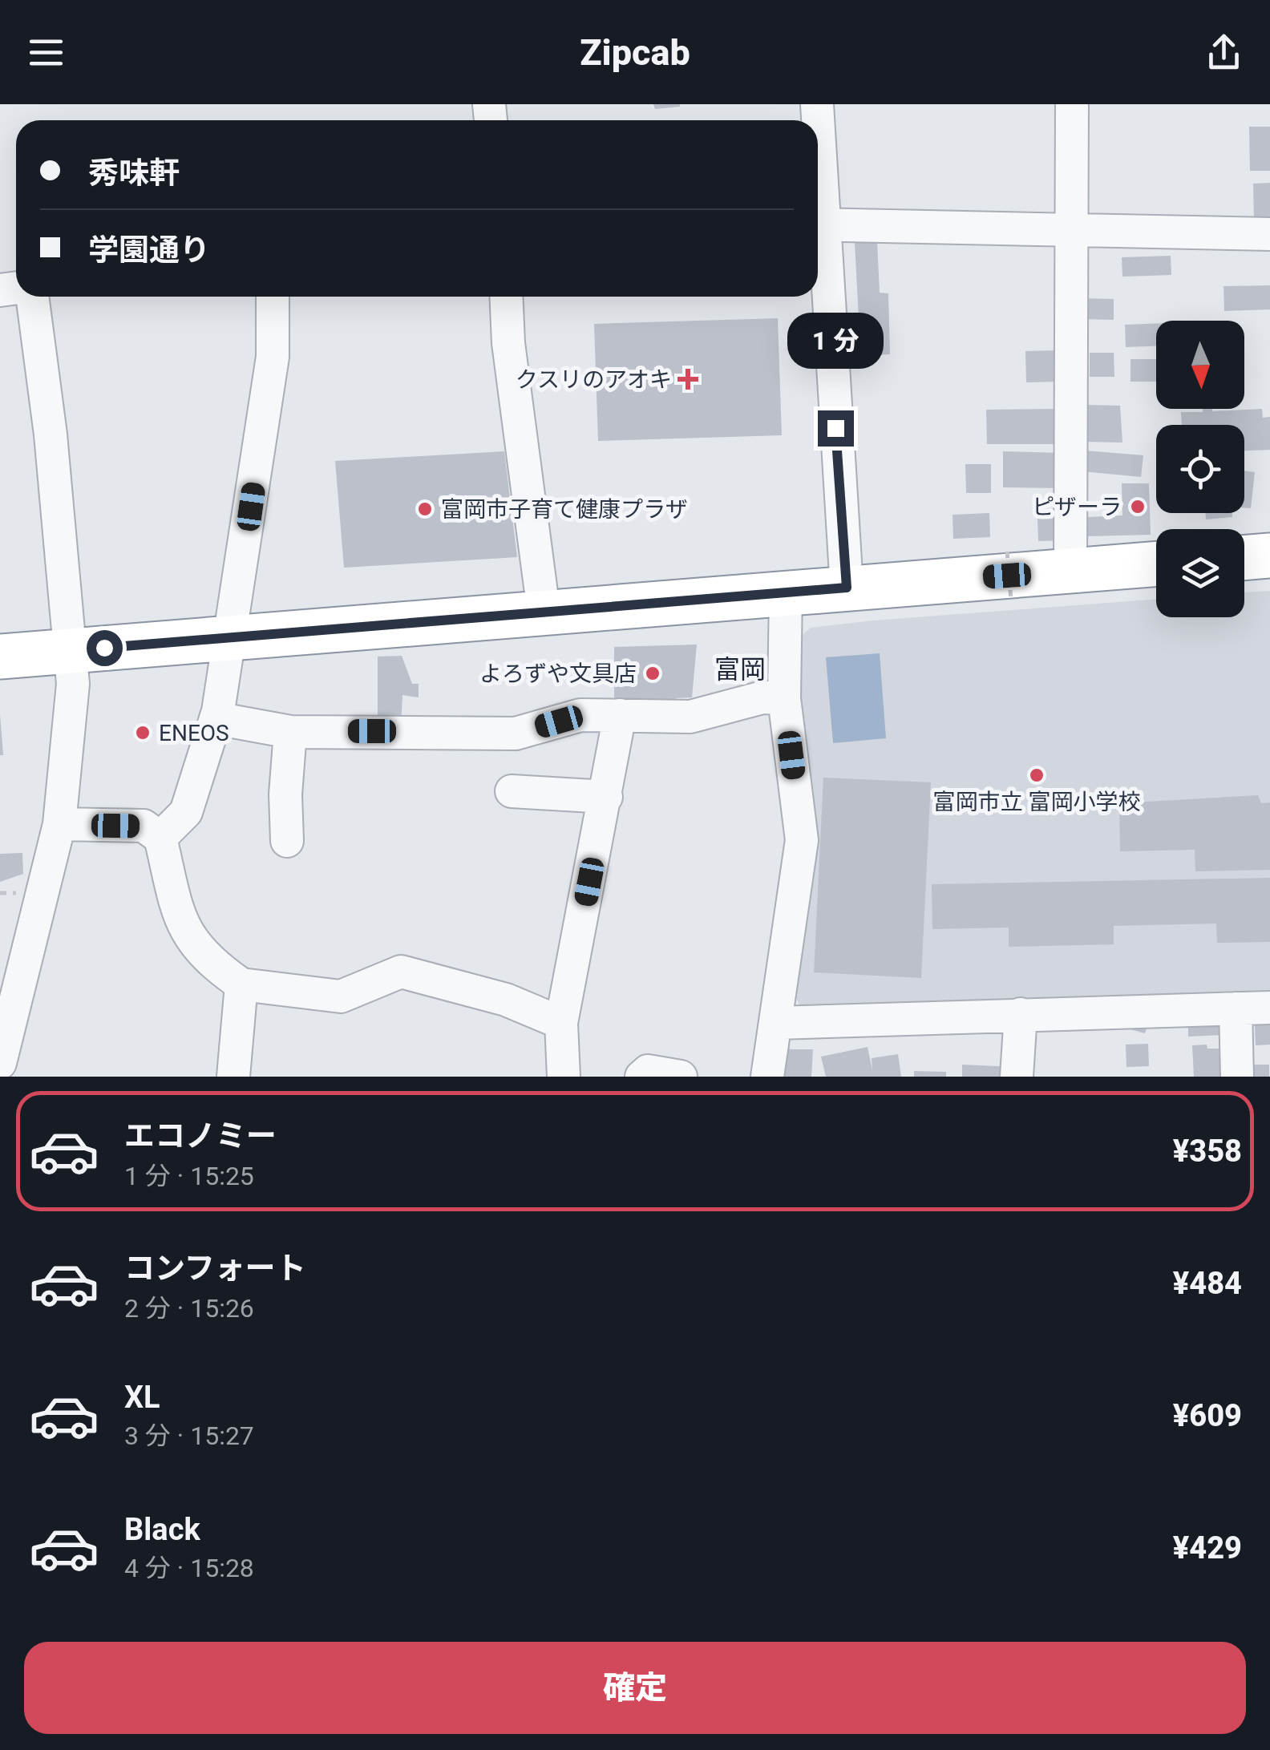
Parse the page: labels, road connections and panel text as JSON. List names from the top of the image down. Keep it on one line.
{"districts":["富岡"],"places":{"health":["クスリのアオキ"],"other":["ピザーラ","富岡市子育て健康プラザ","よろずや文具店","ENEOS","富岡市立 富岡小学校"]},"north":"bottom","page":{"header":"Zipcab","banner":["秀味軒","学園通り"],"bubble":"1 分","list":[{"name":"エコノミー","note":"1 分 · 15:25","value":"¥358"},{"name":"コンフォート","note":"2 分 · 15:26","value":"¥484"},{"name":"XL","note":"3 分 · 15:27","value":"¥609"},{"name":"Black","note":"4 分 · 15:28","value":"¥429"}],"buttons":"確定"}}
